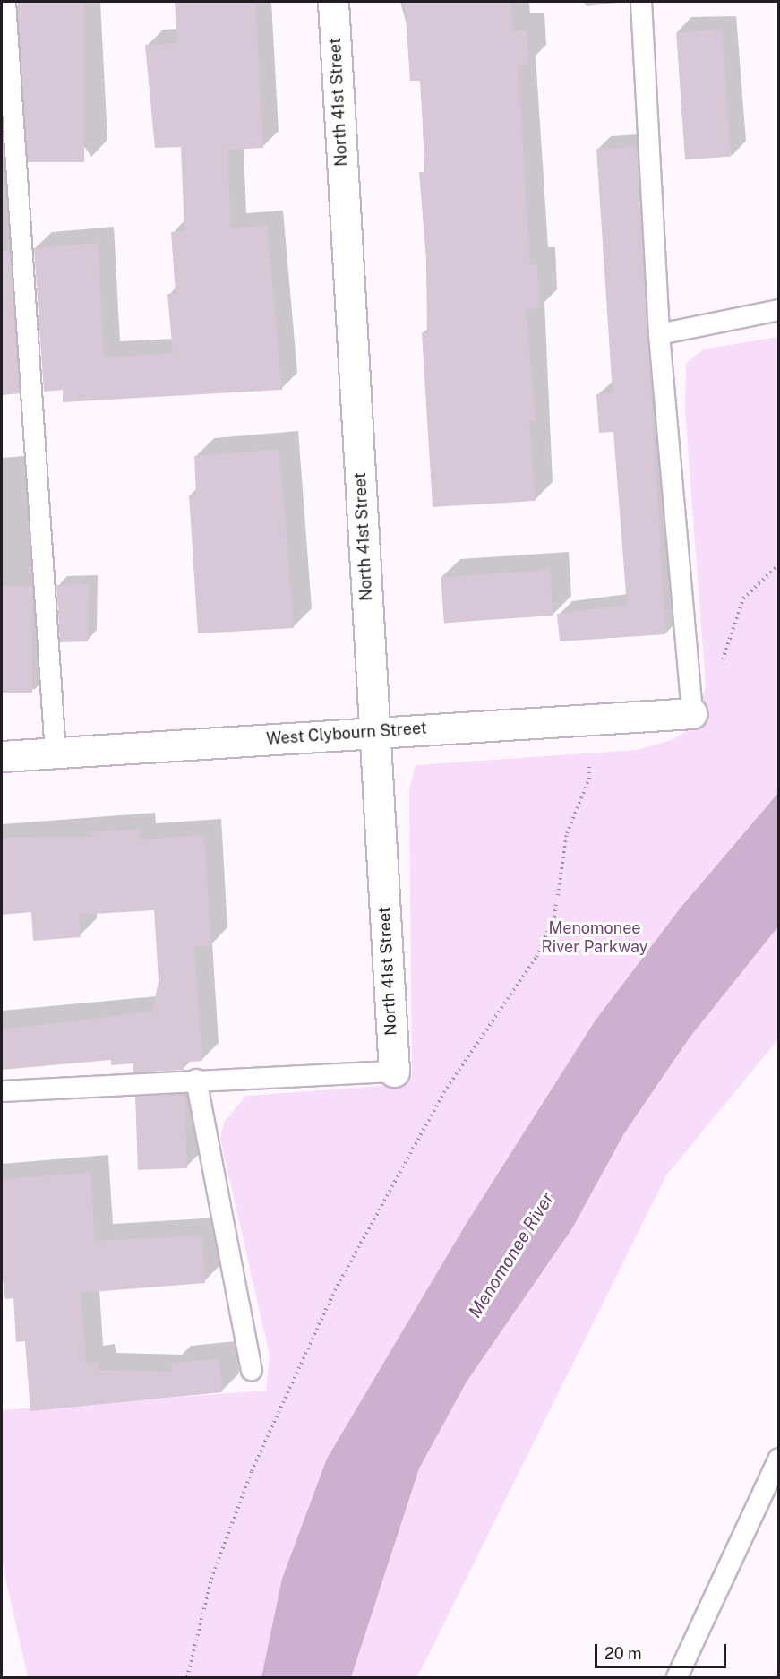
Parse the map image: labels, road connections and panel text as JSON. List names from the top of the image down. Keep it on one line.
{"streets":{"street":["North 41st Street","West Clybourn Street"]},"crossings":[["North 41st Street","West Clybourn Street"]],"water":["Menomonee River"],"parks":["Menomonee River Parkway"],"scale_bar":"20 m"}
